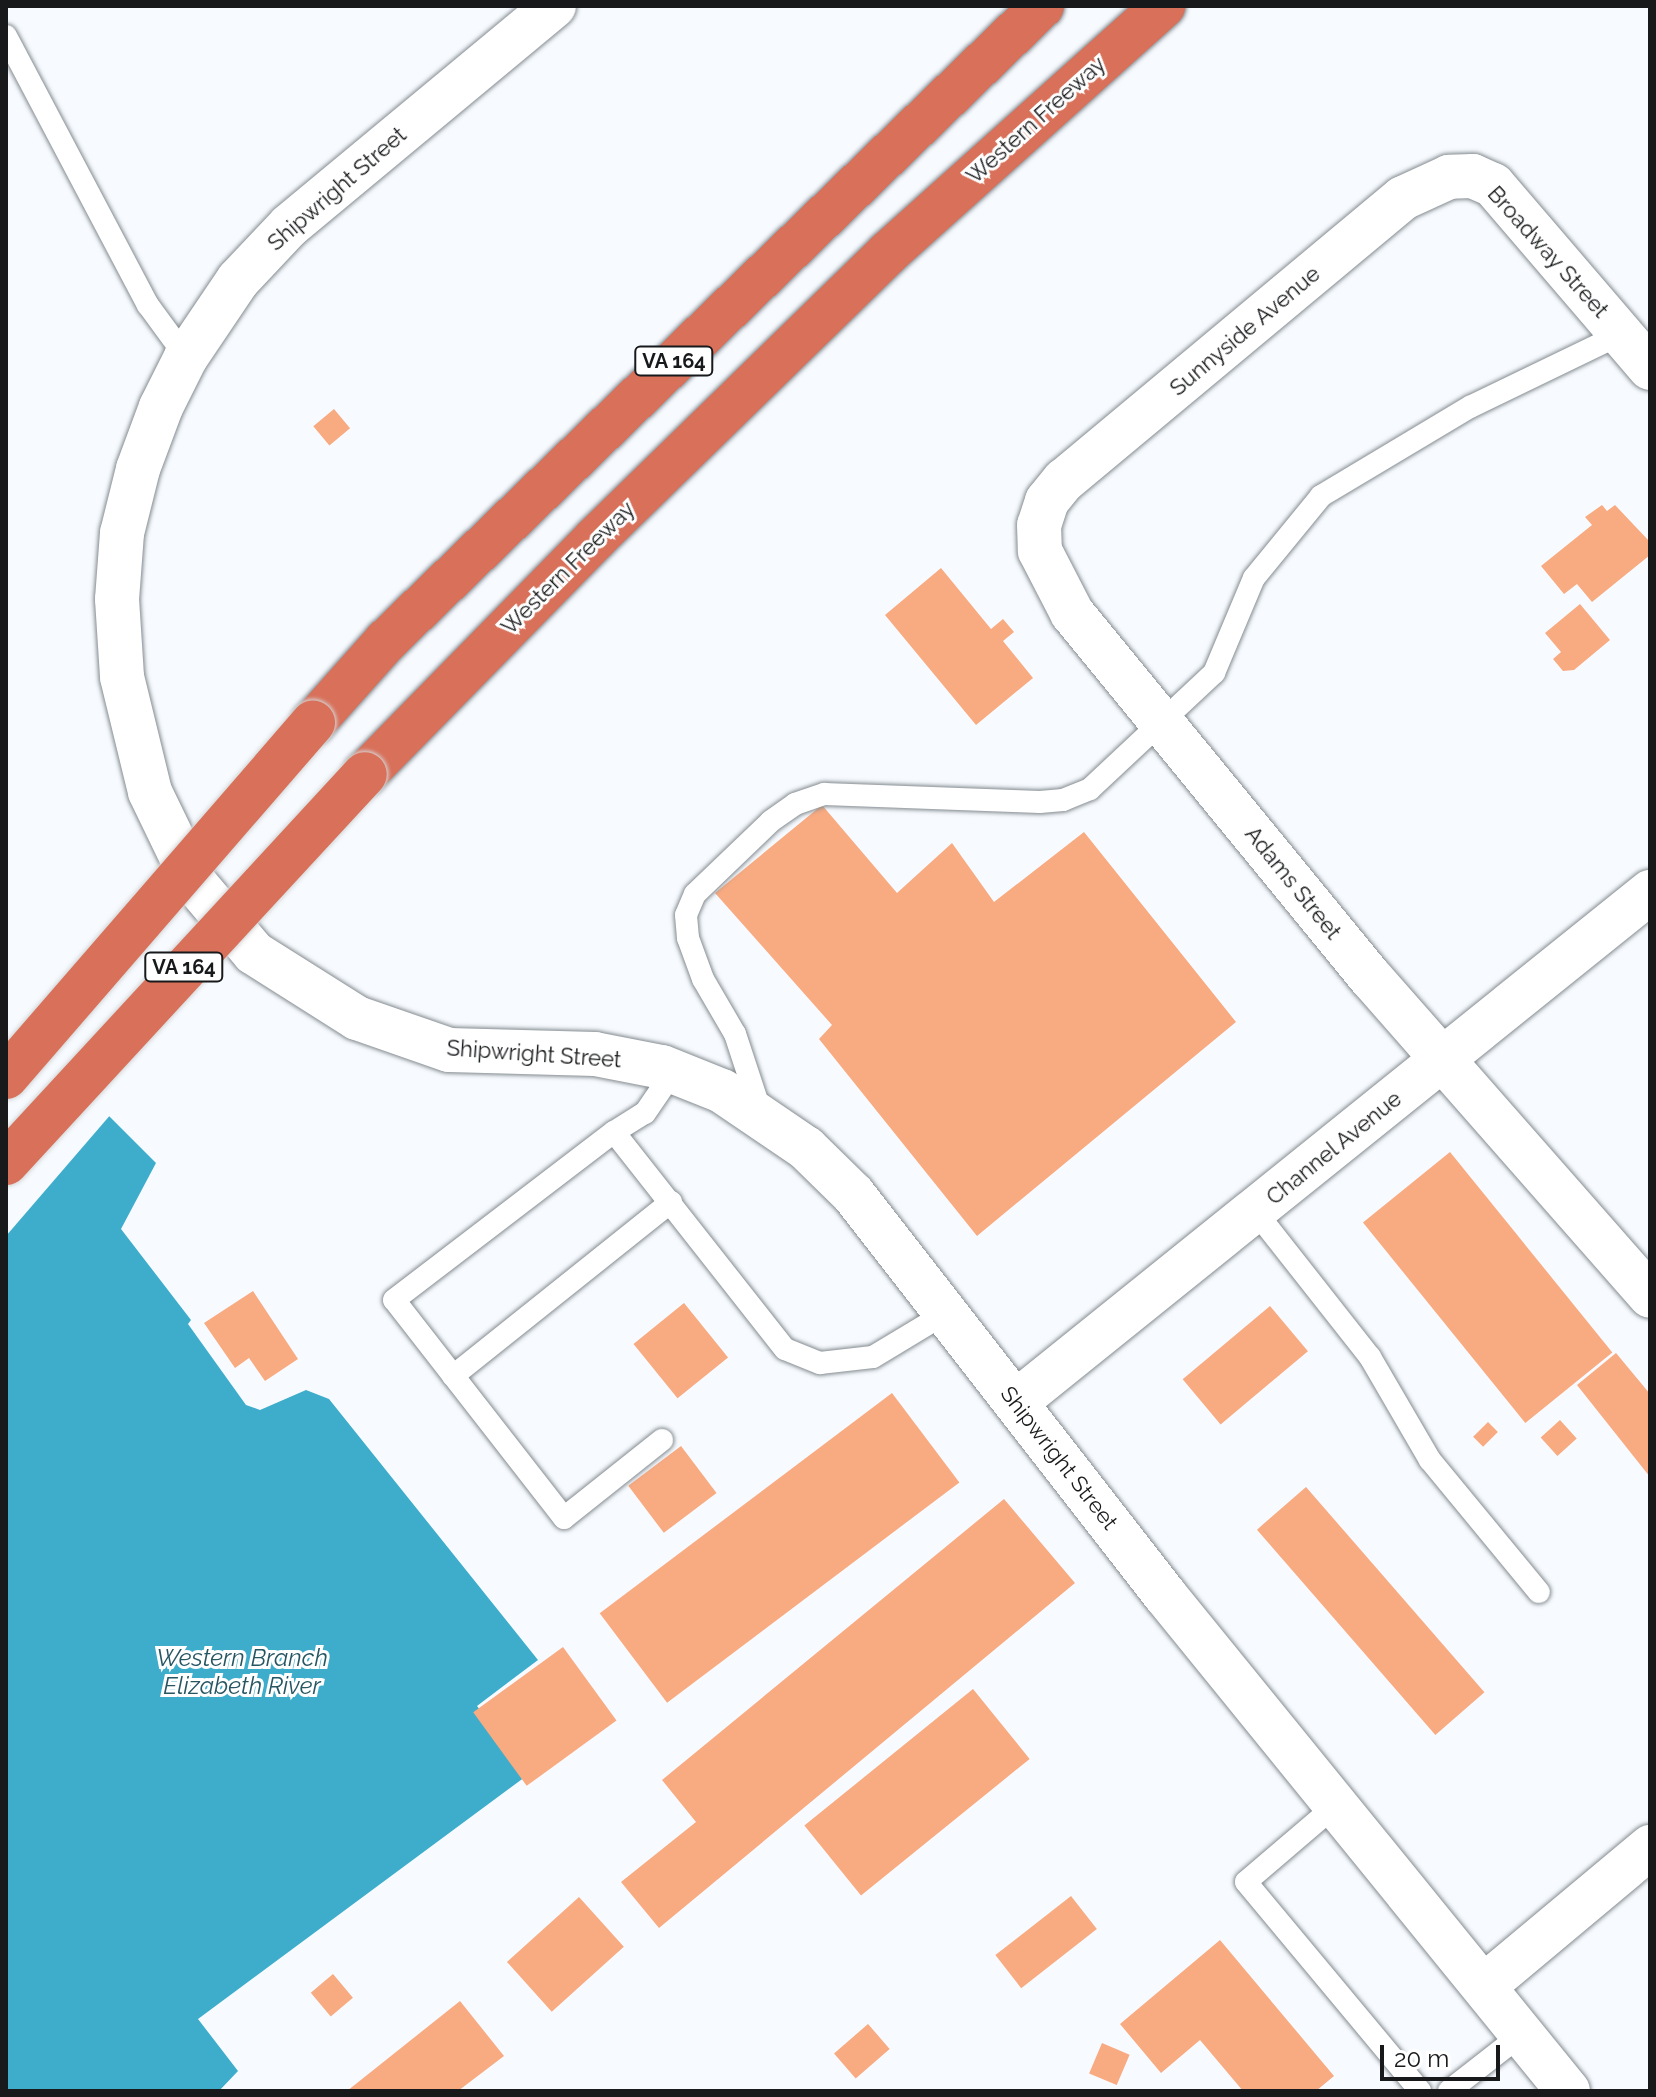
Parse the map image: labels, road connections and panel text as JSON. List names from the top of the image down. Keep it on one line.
{"streets":{"highway":["Western Freeway","VA 164"],"street":["Shipwright Street","Broadway Street","Sunnyside Avenue","Adams Street","Channel Avenue"]},"crossings":[["Shipwright Street","Channel Avenue"],["Broadway Street","Sunnyside Avenue"],["Sunnyside Avenue","Adams Street"],["Adams Street","Channel Avenue"]],"water":["Western Branch Elizabeth River"],"scale_bar":"20 m"}
